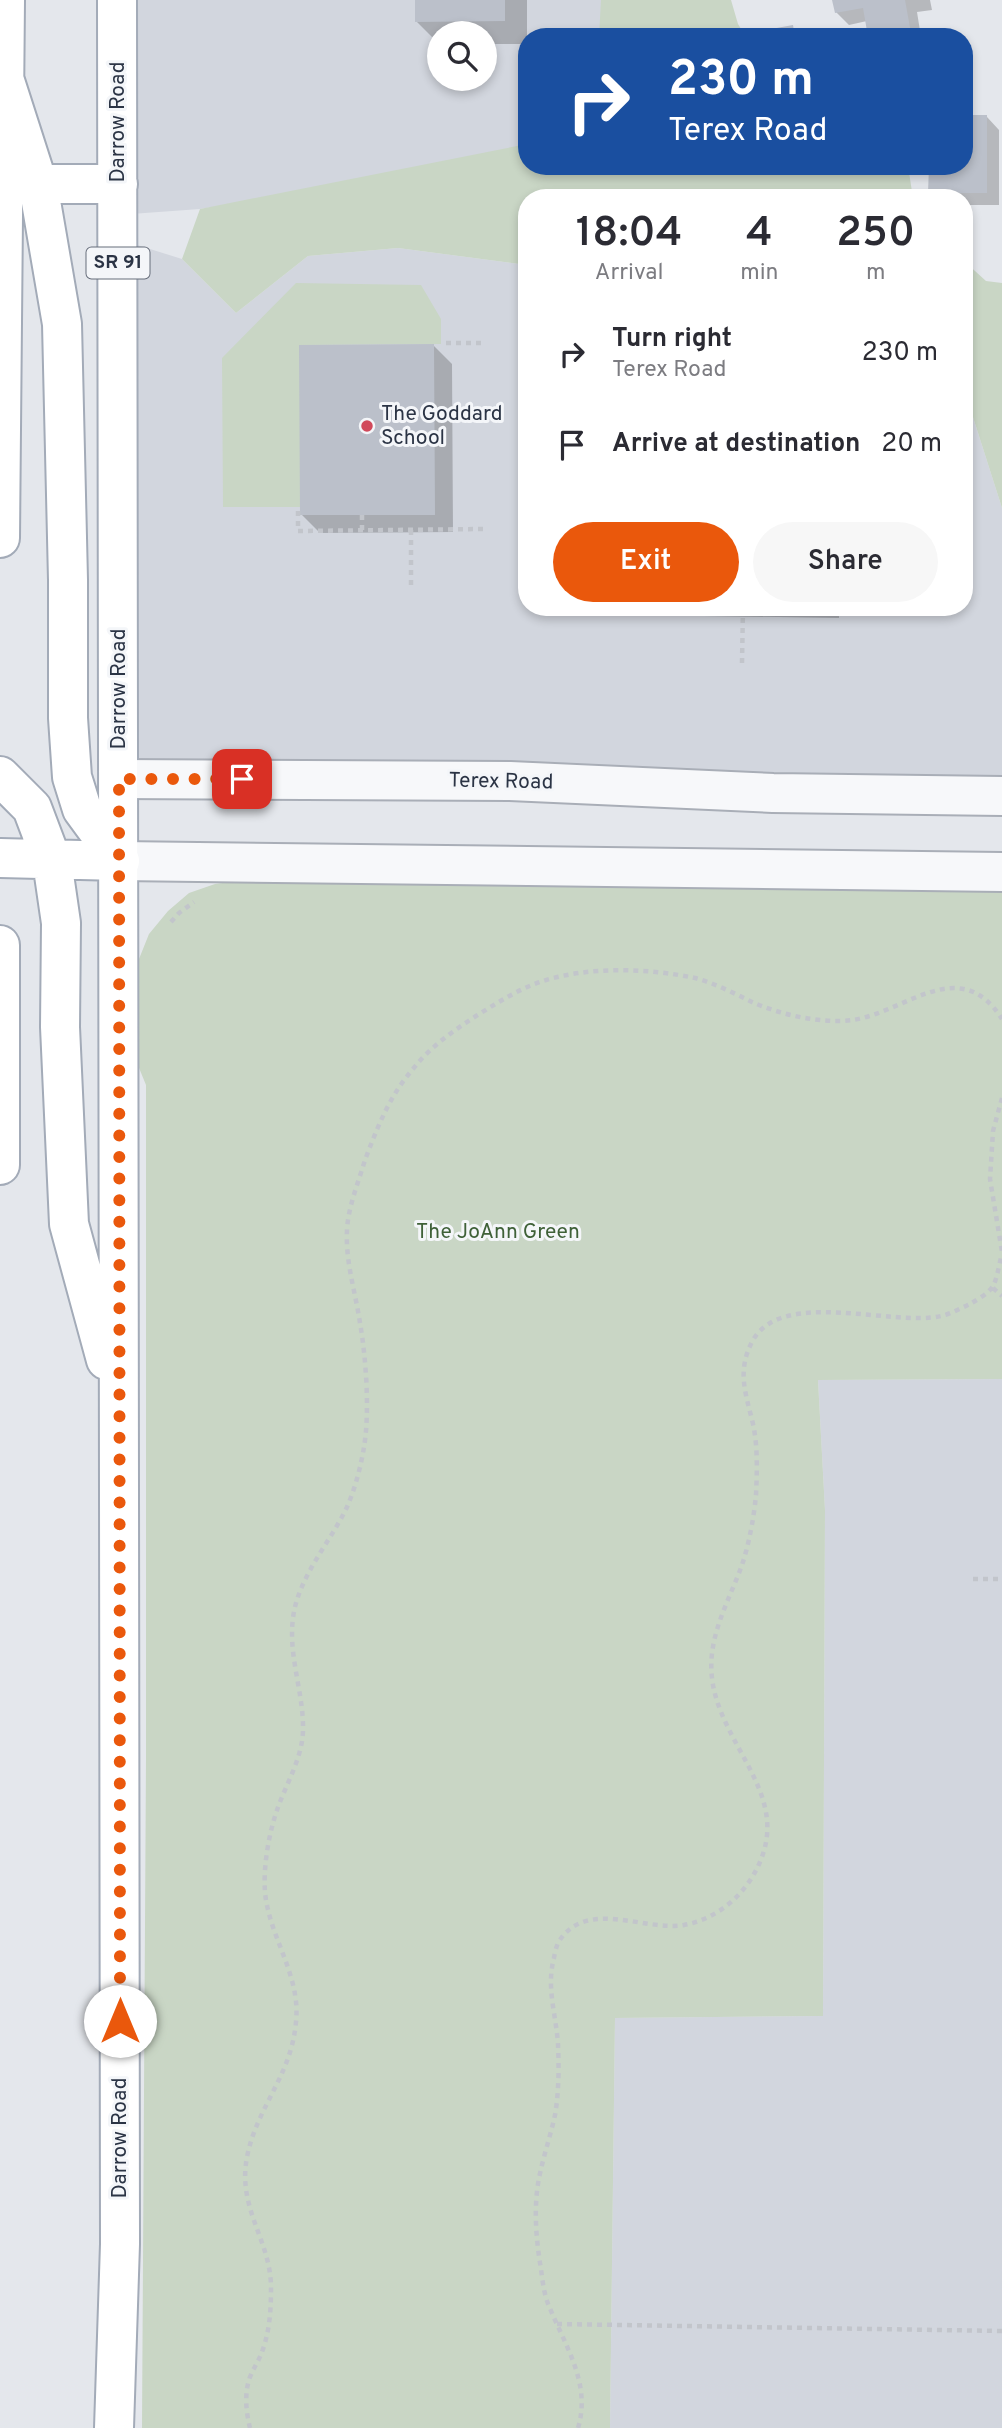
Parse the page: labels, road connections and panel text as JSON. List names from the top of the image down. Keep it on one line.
{"streets":{"main road":["Darrow Road","SR 91","Terex Road"]},"crossings":[["Darrow Road","Terex Road"]],"parks":["The JoAnn Green"],"places":["The Goddard School"],"page":{"turn":["230 m","Terex Road"],"eta":["18:04","Arrival","4","min","250","m"],"list":[{"name":"Turn right","note":"Terex Road","value":"230 m"},{"name":"Arrive at destination","value":"20 m"}],"buttons":["Exit","Share"]}}
